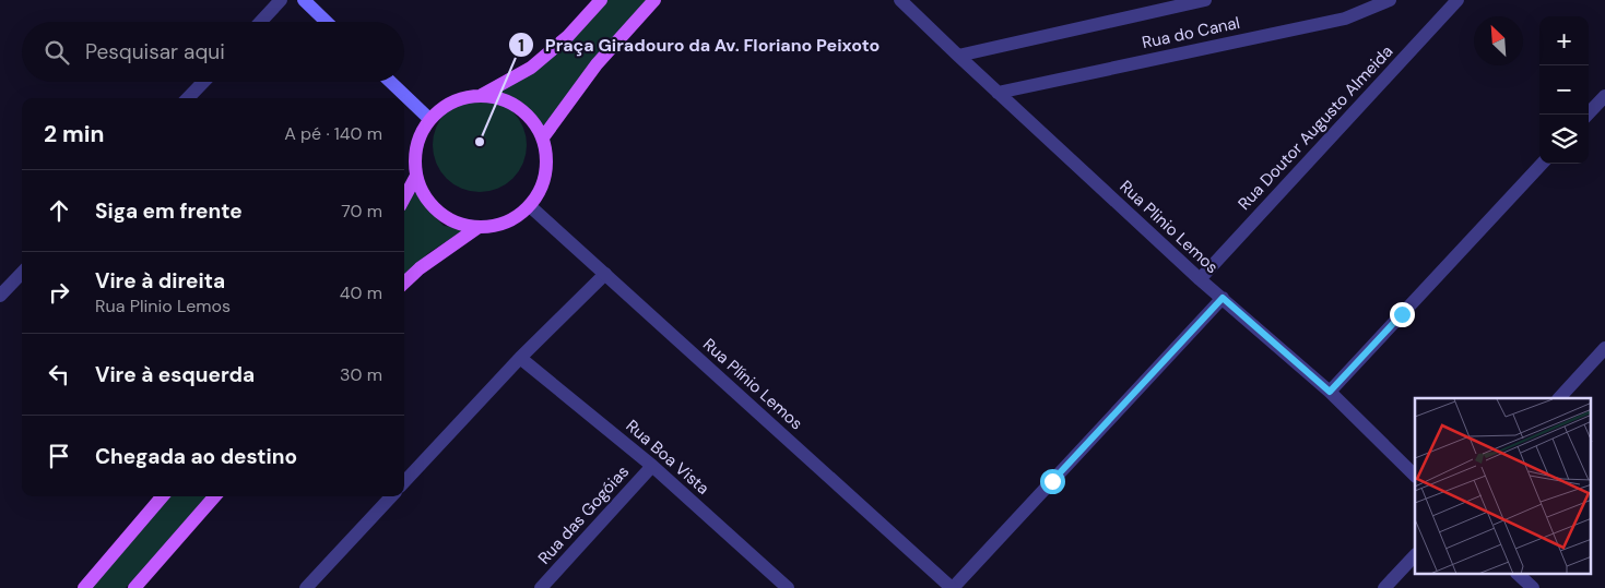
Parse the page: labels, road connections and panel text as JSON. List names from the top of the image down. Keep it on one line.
{"streets":{"street":["Rua do Canal","Rua Doutor Augusto Almeida","Rua Plinio Lemos","Rua Plínio Lemos","Rua Boa Vista","Rua das Gogóias"]},"crossings":[["Rua do Canal","Rua Plinio Lemos"],["Rua Doutor Augusto Almeida","Rua Plinio Lemos"],["Rua Boa Vista","Rua das Gogóias"]],"places":["Praça Giradouro da Av. Floriano Peixoto"],"north":"top left","page":{"map_buttons":["+","−"],"search":"Pesquisar aqui","heading":["2 min","A pé · 140 m"],"list":[["Siga em frente","70 m"],["Vire à direita","Rua Plinio Lemos","40 m"],["Vire à esquerda","30 m"],"Chegada ao destino"]}}
